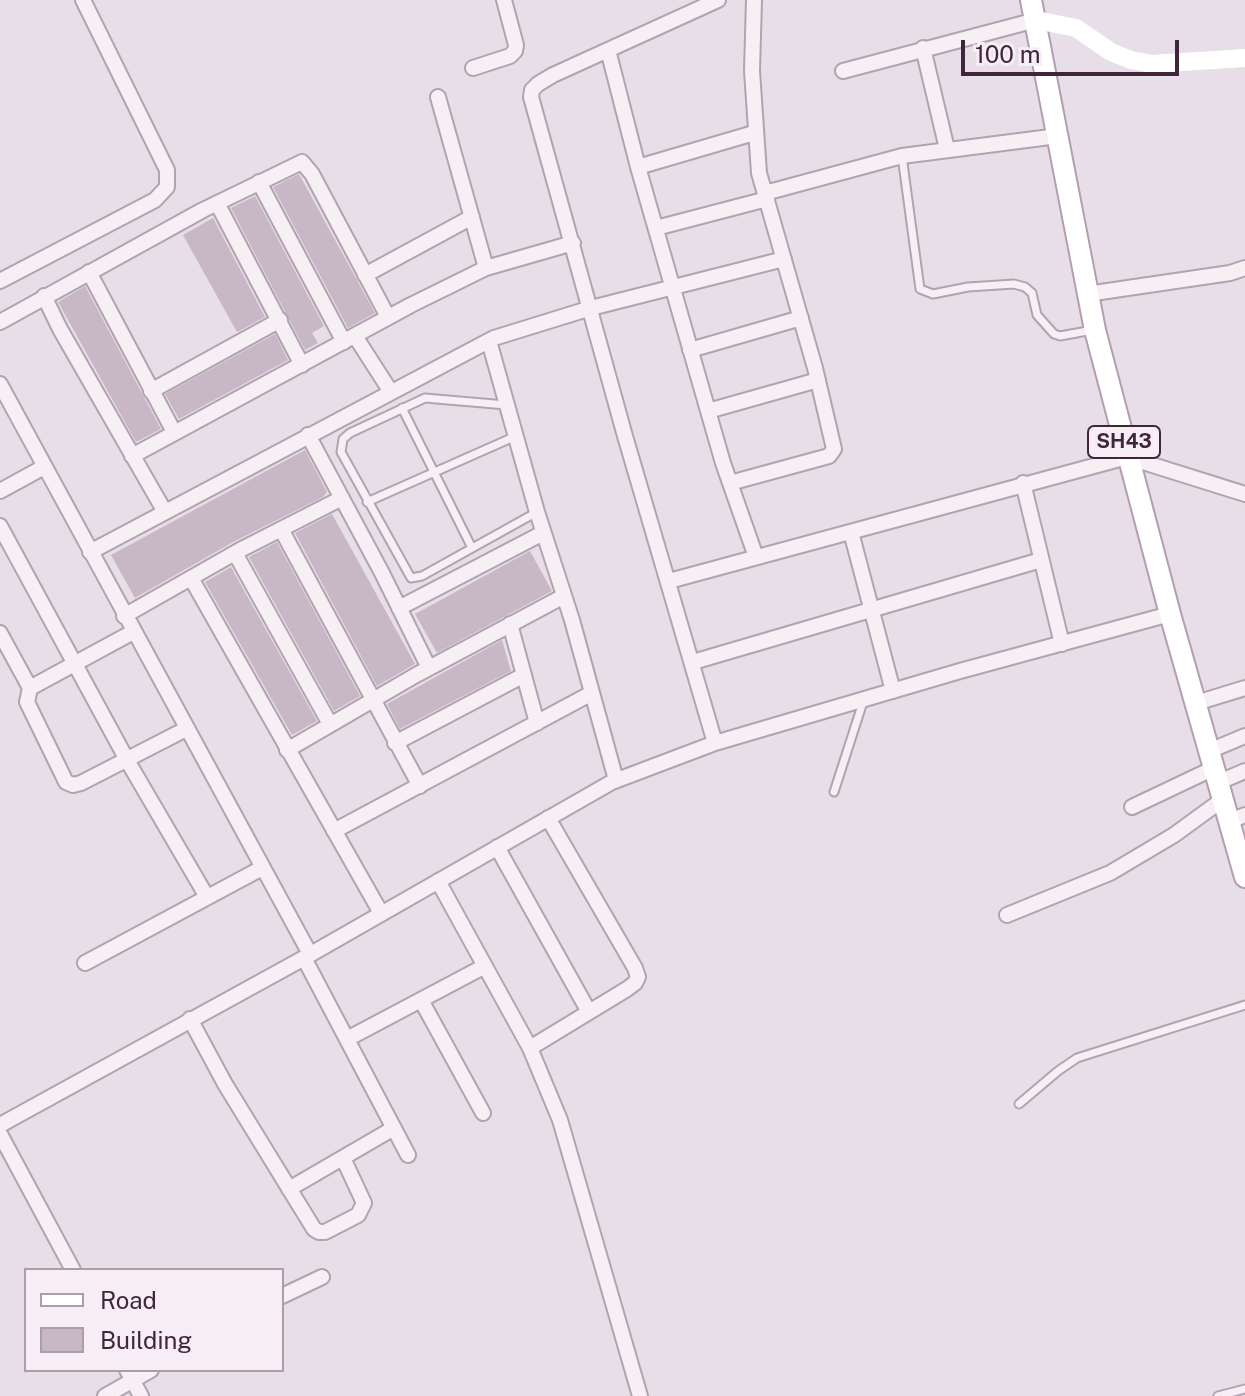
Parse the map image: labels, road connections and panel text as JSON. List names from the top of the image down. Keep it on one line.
{"streets":{"main road":["SH43"]},"legend":["Road","Building"],"scale_bar":"100 m"}
